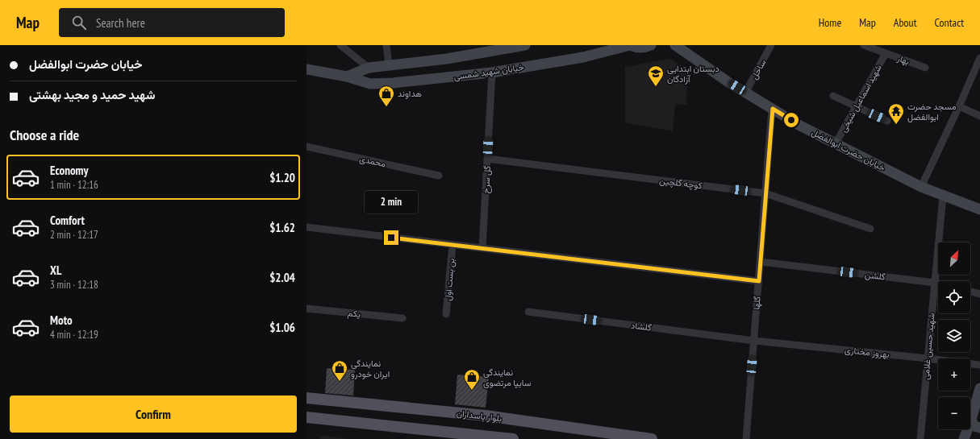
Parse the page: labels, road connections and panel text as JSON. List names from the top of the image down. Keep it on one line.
{"streets":{"main road":["بلوار پاسداران"],"street":["بهار","ساحل","خیابان شهید شمسی","شهید اسماعیل شیخی","خیابان حضرت ابوالفضل","محمدی","گل سرخ","کوچه گلچین","گلشن","بن بست اول","گلها","یکم","گلشاد","شهید حسین غلامی","بهروز مختاری"]},"crossings":[["بهار","شهید اسماعیل شیخی"],["ساحل","خیابان حضرت ابوالفضل"],["خیابان شهید شمسی","گل سرخ"],["شهید اسماعیل شیخی","خیابان حضرت ابوالفضل"],["خیابان حضرت ابوالفضل","گلها"],["خیابان حضرت ابوالفضل","شهید حسین غلامی"],["گل سرخ","کوچه گلچین"],["کوچه گلچین","گلها"],["گلشن","گلها"],["گلشن","شهید حسین غلامی"],["گلها","گلشاد"],["گلها","بهروز مختاری"],["گلشاد","بهروز مختاری"],["شهید حسین غلامی","بهروز مختاری"]],"places":{"school or university":["دبستان ابتدایی آزادگان"],"shop":["هداوند","نمایندگی ایران خودرو","نمایندگی سایپا مرتضوی"],"temple":["مسجد حضرت ابوالفضل"]},"north":"top right","page":{"header":"Map","search":"Search here","nav":["Home","Map","About","Contact"],"banner":["خیابان حضرت ابوالفضل","شهید حمید و مجید بهشتی"],"heading":"Choose a ride","list":[{"name":"Economy","note":"1 min · 12:16","value":"$1.20"},{"name":"Comfort","note":"2 min · 12:17","value":"$1.62"},{"name":"XL","note":"3 min · 12:18","value":"$2.04"},{"name":"Moto","note":"4 min · 12:19","value":"$1.06"}],"bubble":"2 min","map_buttons":["+","−"],"buttons":"Confirm"}}
